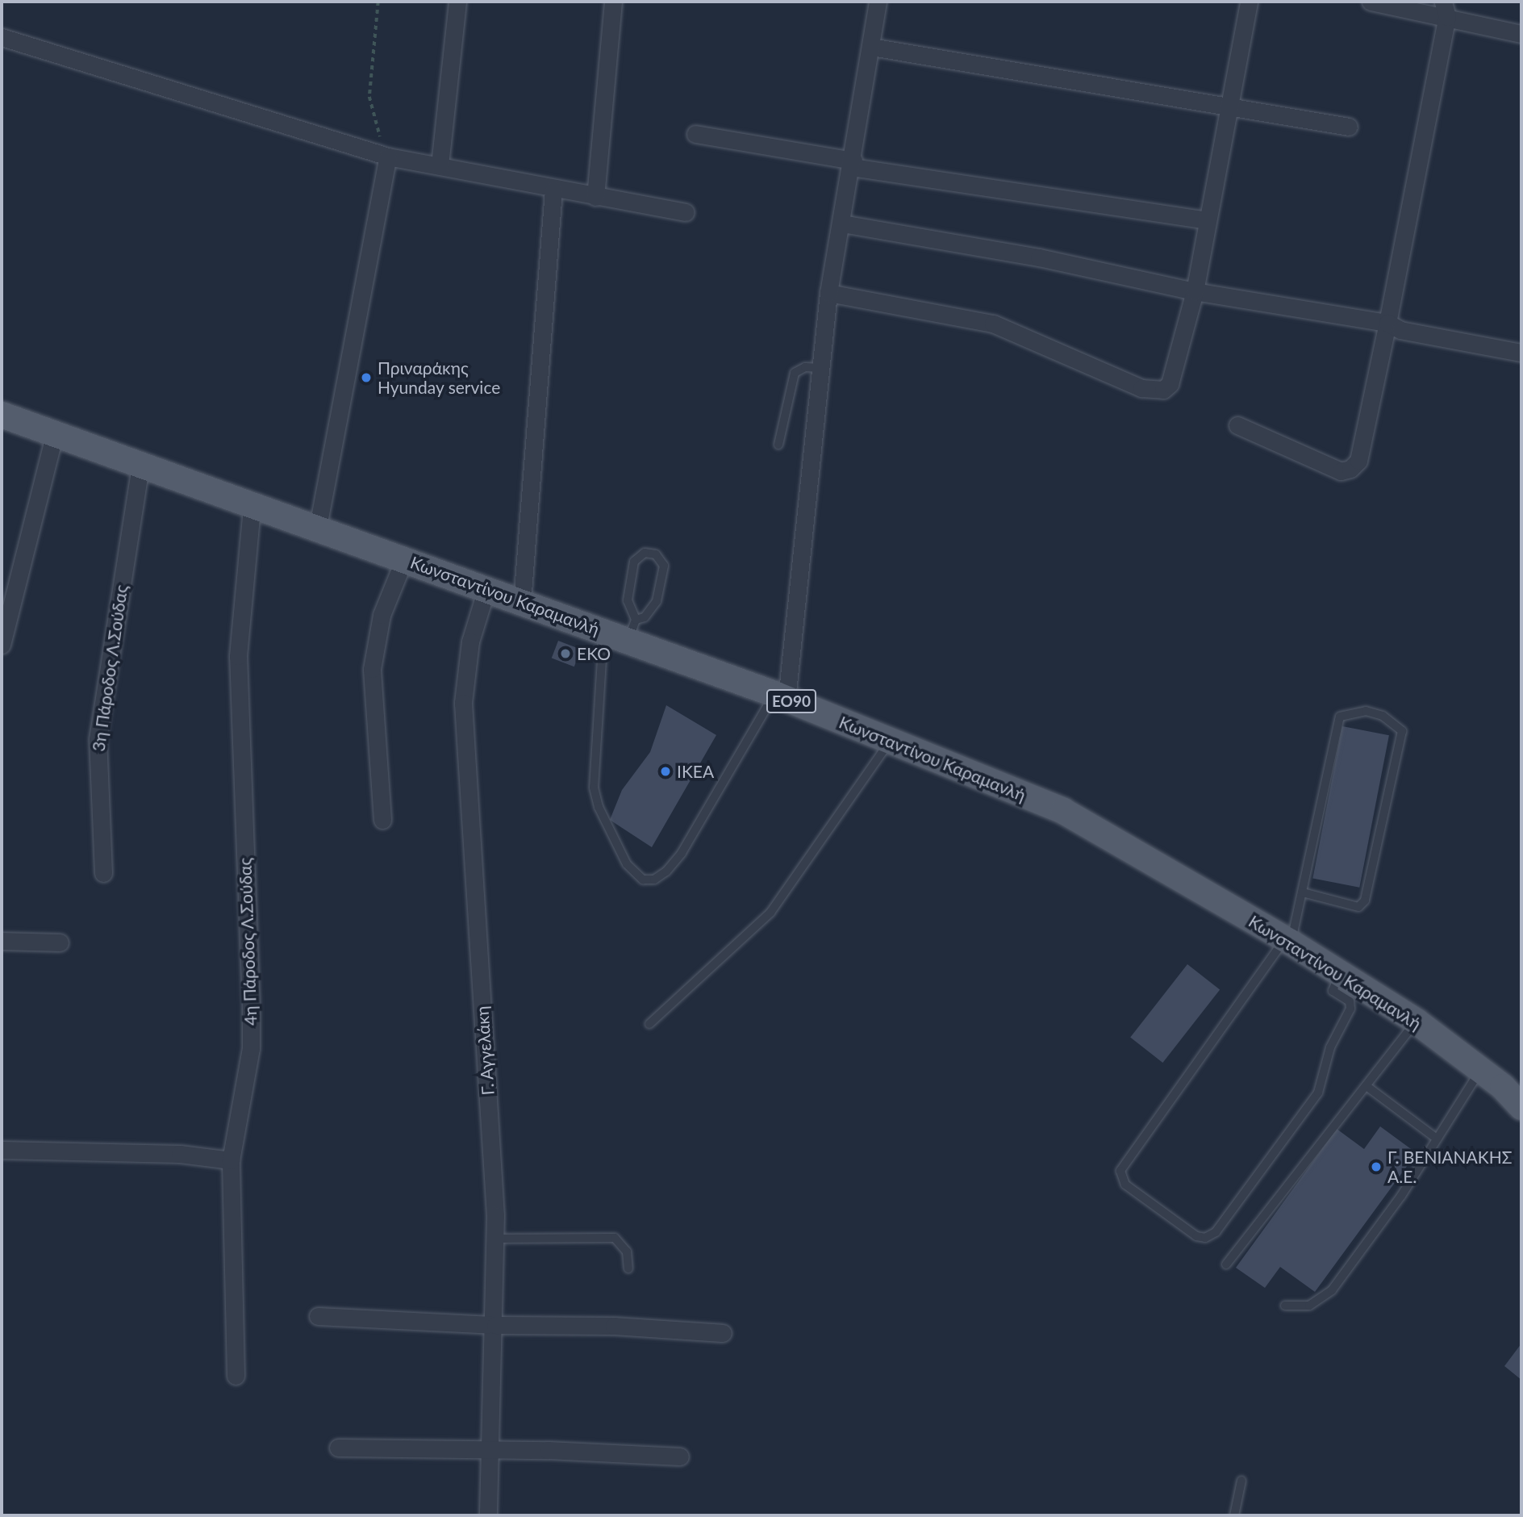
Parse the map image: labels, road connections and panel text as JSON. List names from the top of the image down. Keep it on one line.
{"streets":{"main road":["Κωνσταντίνου Καραμανλή","ΕΟ90"],"street":["3η Πάροδος Λ.Σούδας","4η Πάροδος Λ.Σούδας","Γ. Αγγελάκη"]},"crossings":[["Κωνσταντίνου Καραμανλή","3η Πάροδος Λ.Σούδας"],["Κωνσταντίνου Καραμανλή","4η Πάροδος Λ.Σούδας"],["Κωνσταντίνου Καραμανλή","Γ. Αγγελάκη"]],"places":["Πριναράκης Hyunday service","EKO","IKEA","Γ. ΒΕΝΙΑΝΑΚΗΣ A.E."]}
